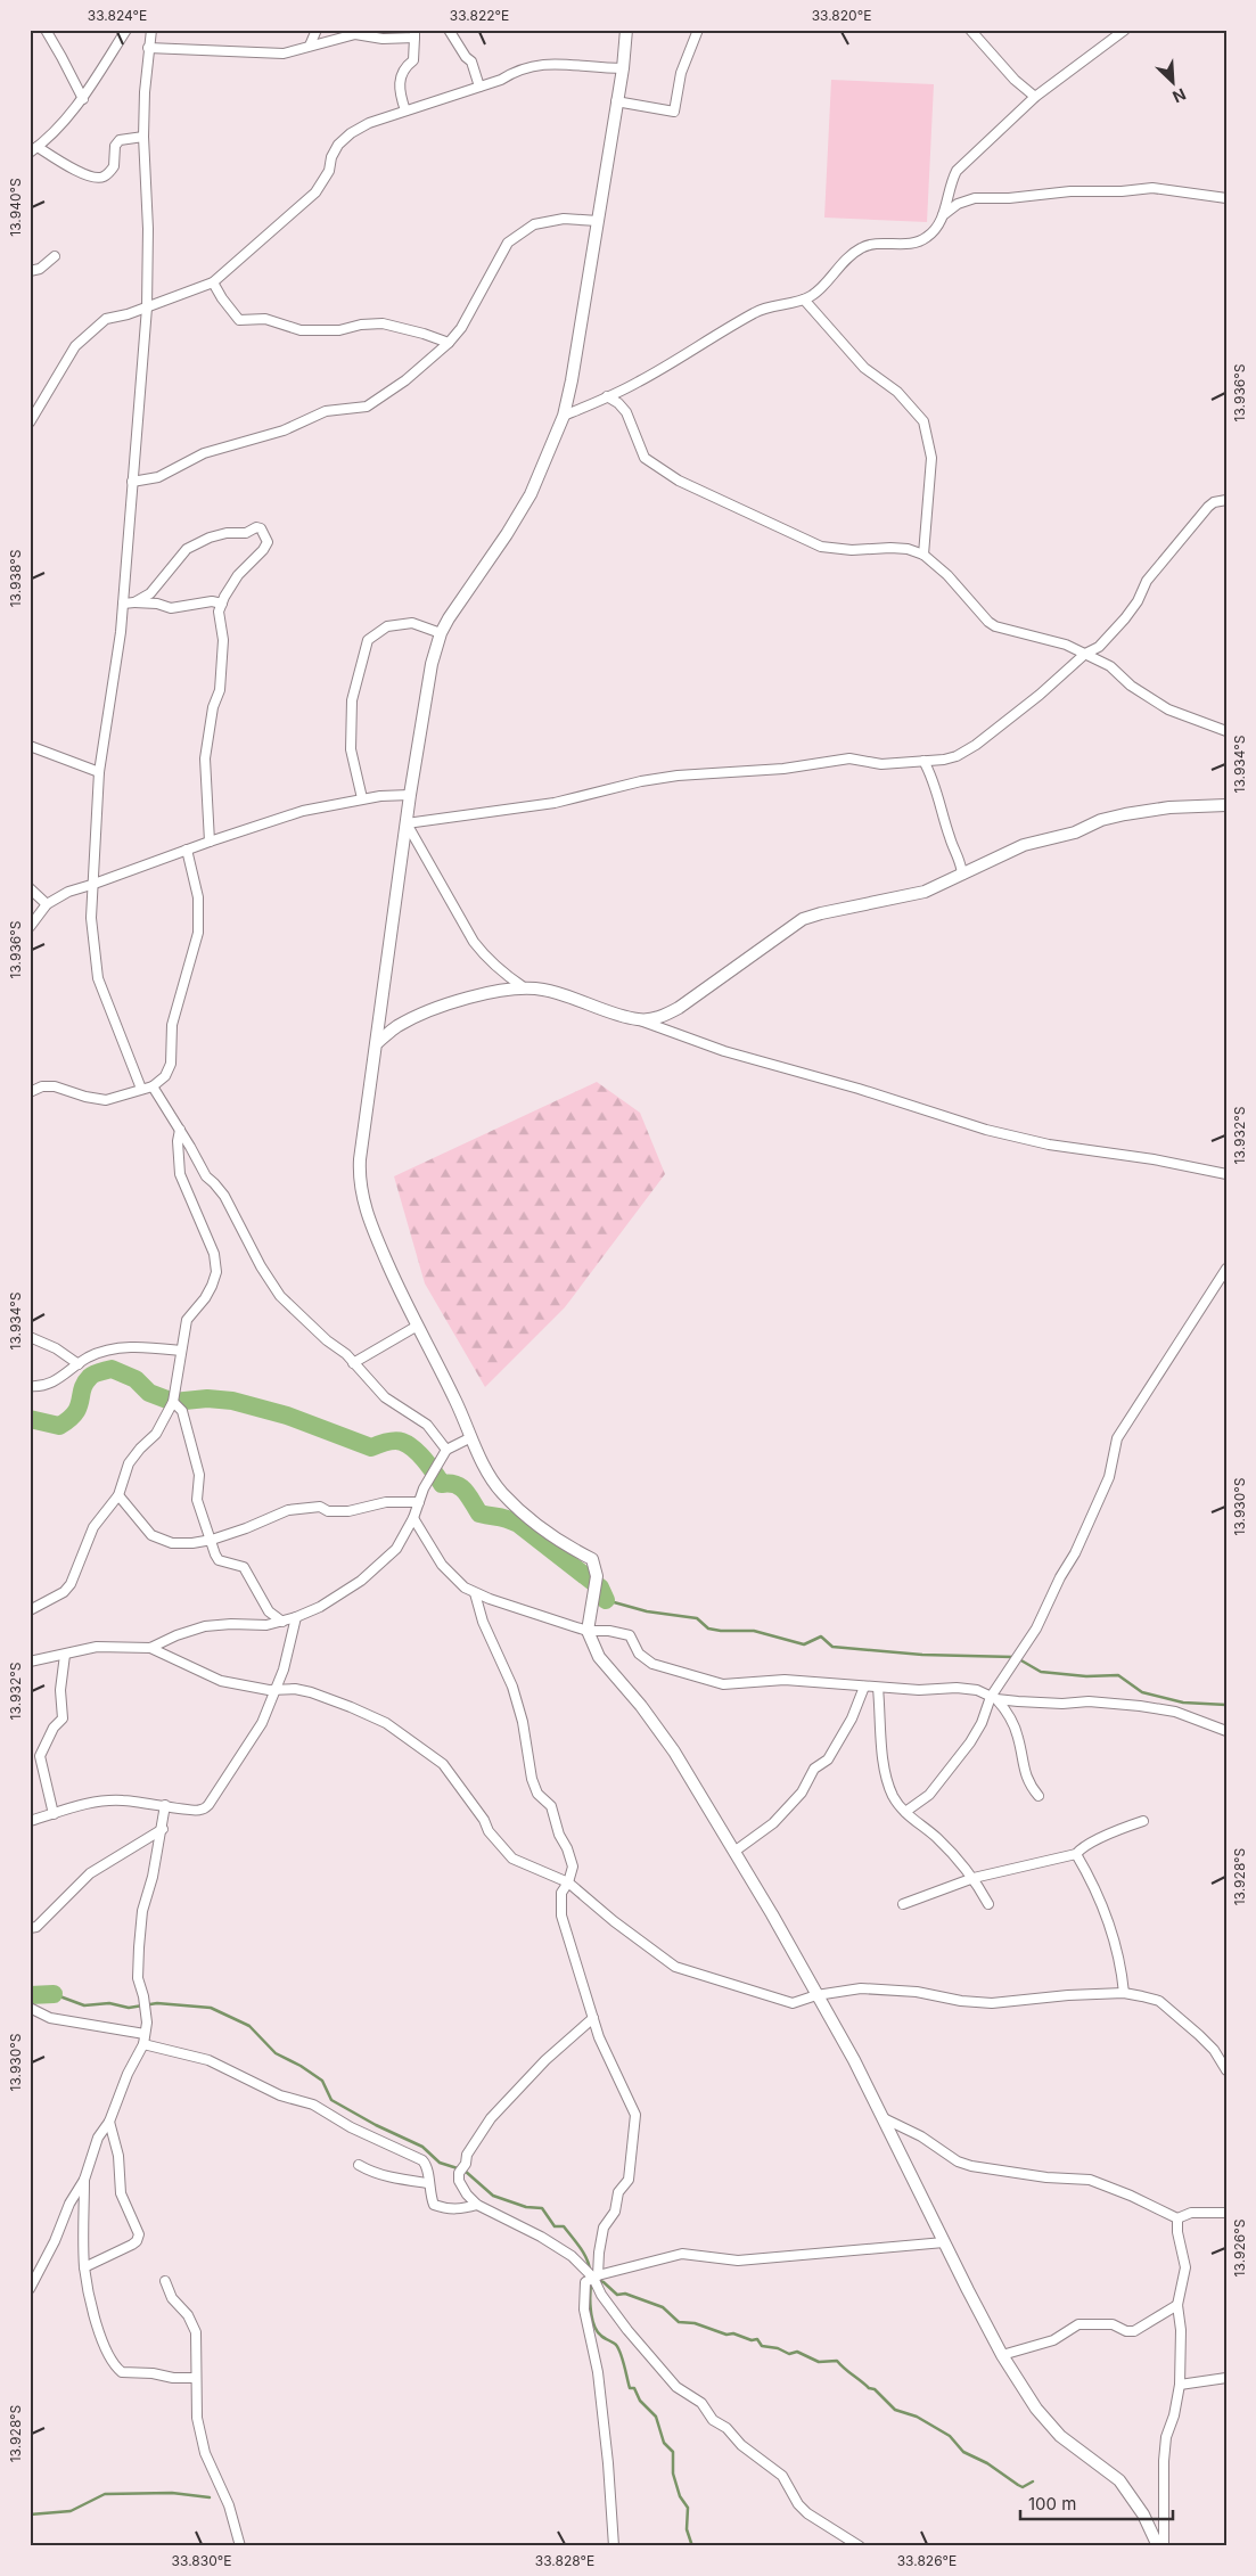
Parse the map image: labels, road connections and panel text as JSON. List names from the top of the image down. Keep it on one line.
{"scale_bar":"100 m","north":"bottom right","coordinates":["33.824°E","33.822°E","33.820°E","13.940°S","13.936°S","13.938°S","13.934°S","13.932°S","13.930°S","13.928°S","13.926°S","33.830°E","33.828°E","33.826°E"]}
